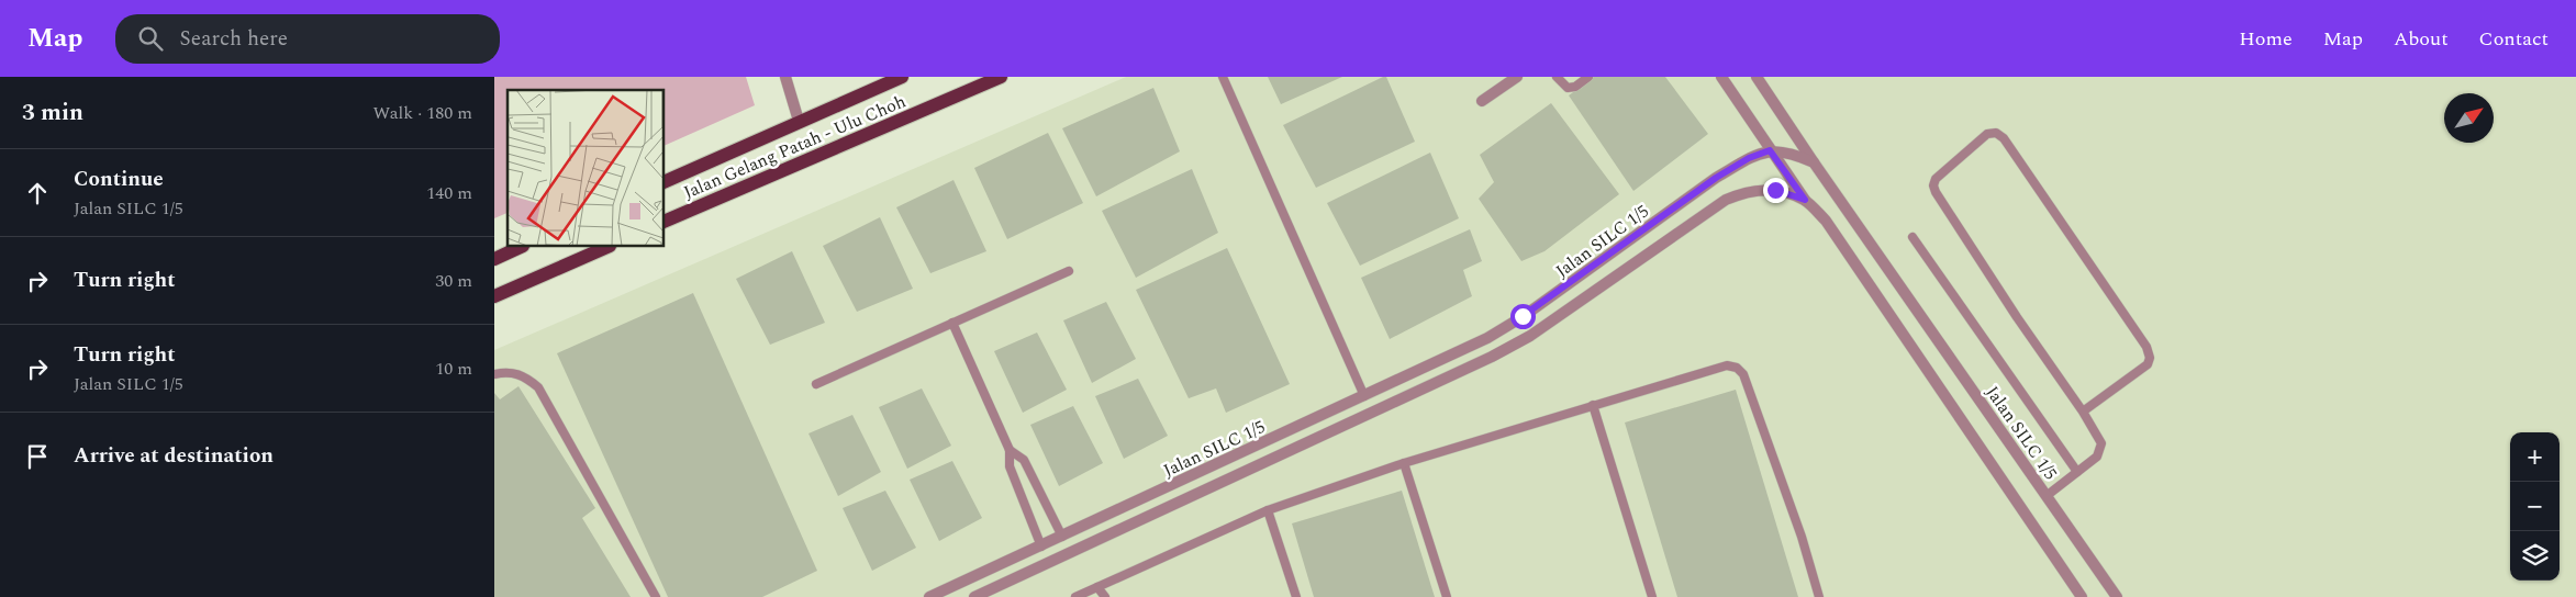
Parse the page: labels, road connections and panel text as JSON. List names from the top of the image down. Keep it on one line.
{"streets":{"main road":["Jalan Gelang Patah - Ulu Choh"],"street":["Jalan SILC 1/5"]},"north":"top right","page":{"header":"Map","search":"Search here","nav":["Home","Map","About","Contact"],"heading":["3 min","Walk · 180 m"],"list":[["Continue","Jalan SILC 1/5","140 m"],["Turn right","30 m"],["Turn right","Jalan SILC 1/5","10 m"],"Arrive at destination"],"map_buttons":["+","−"]}}
